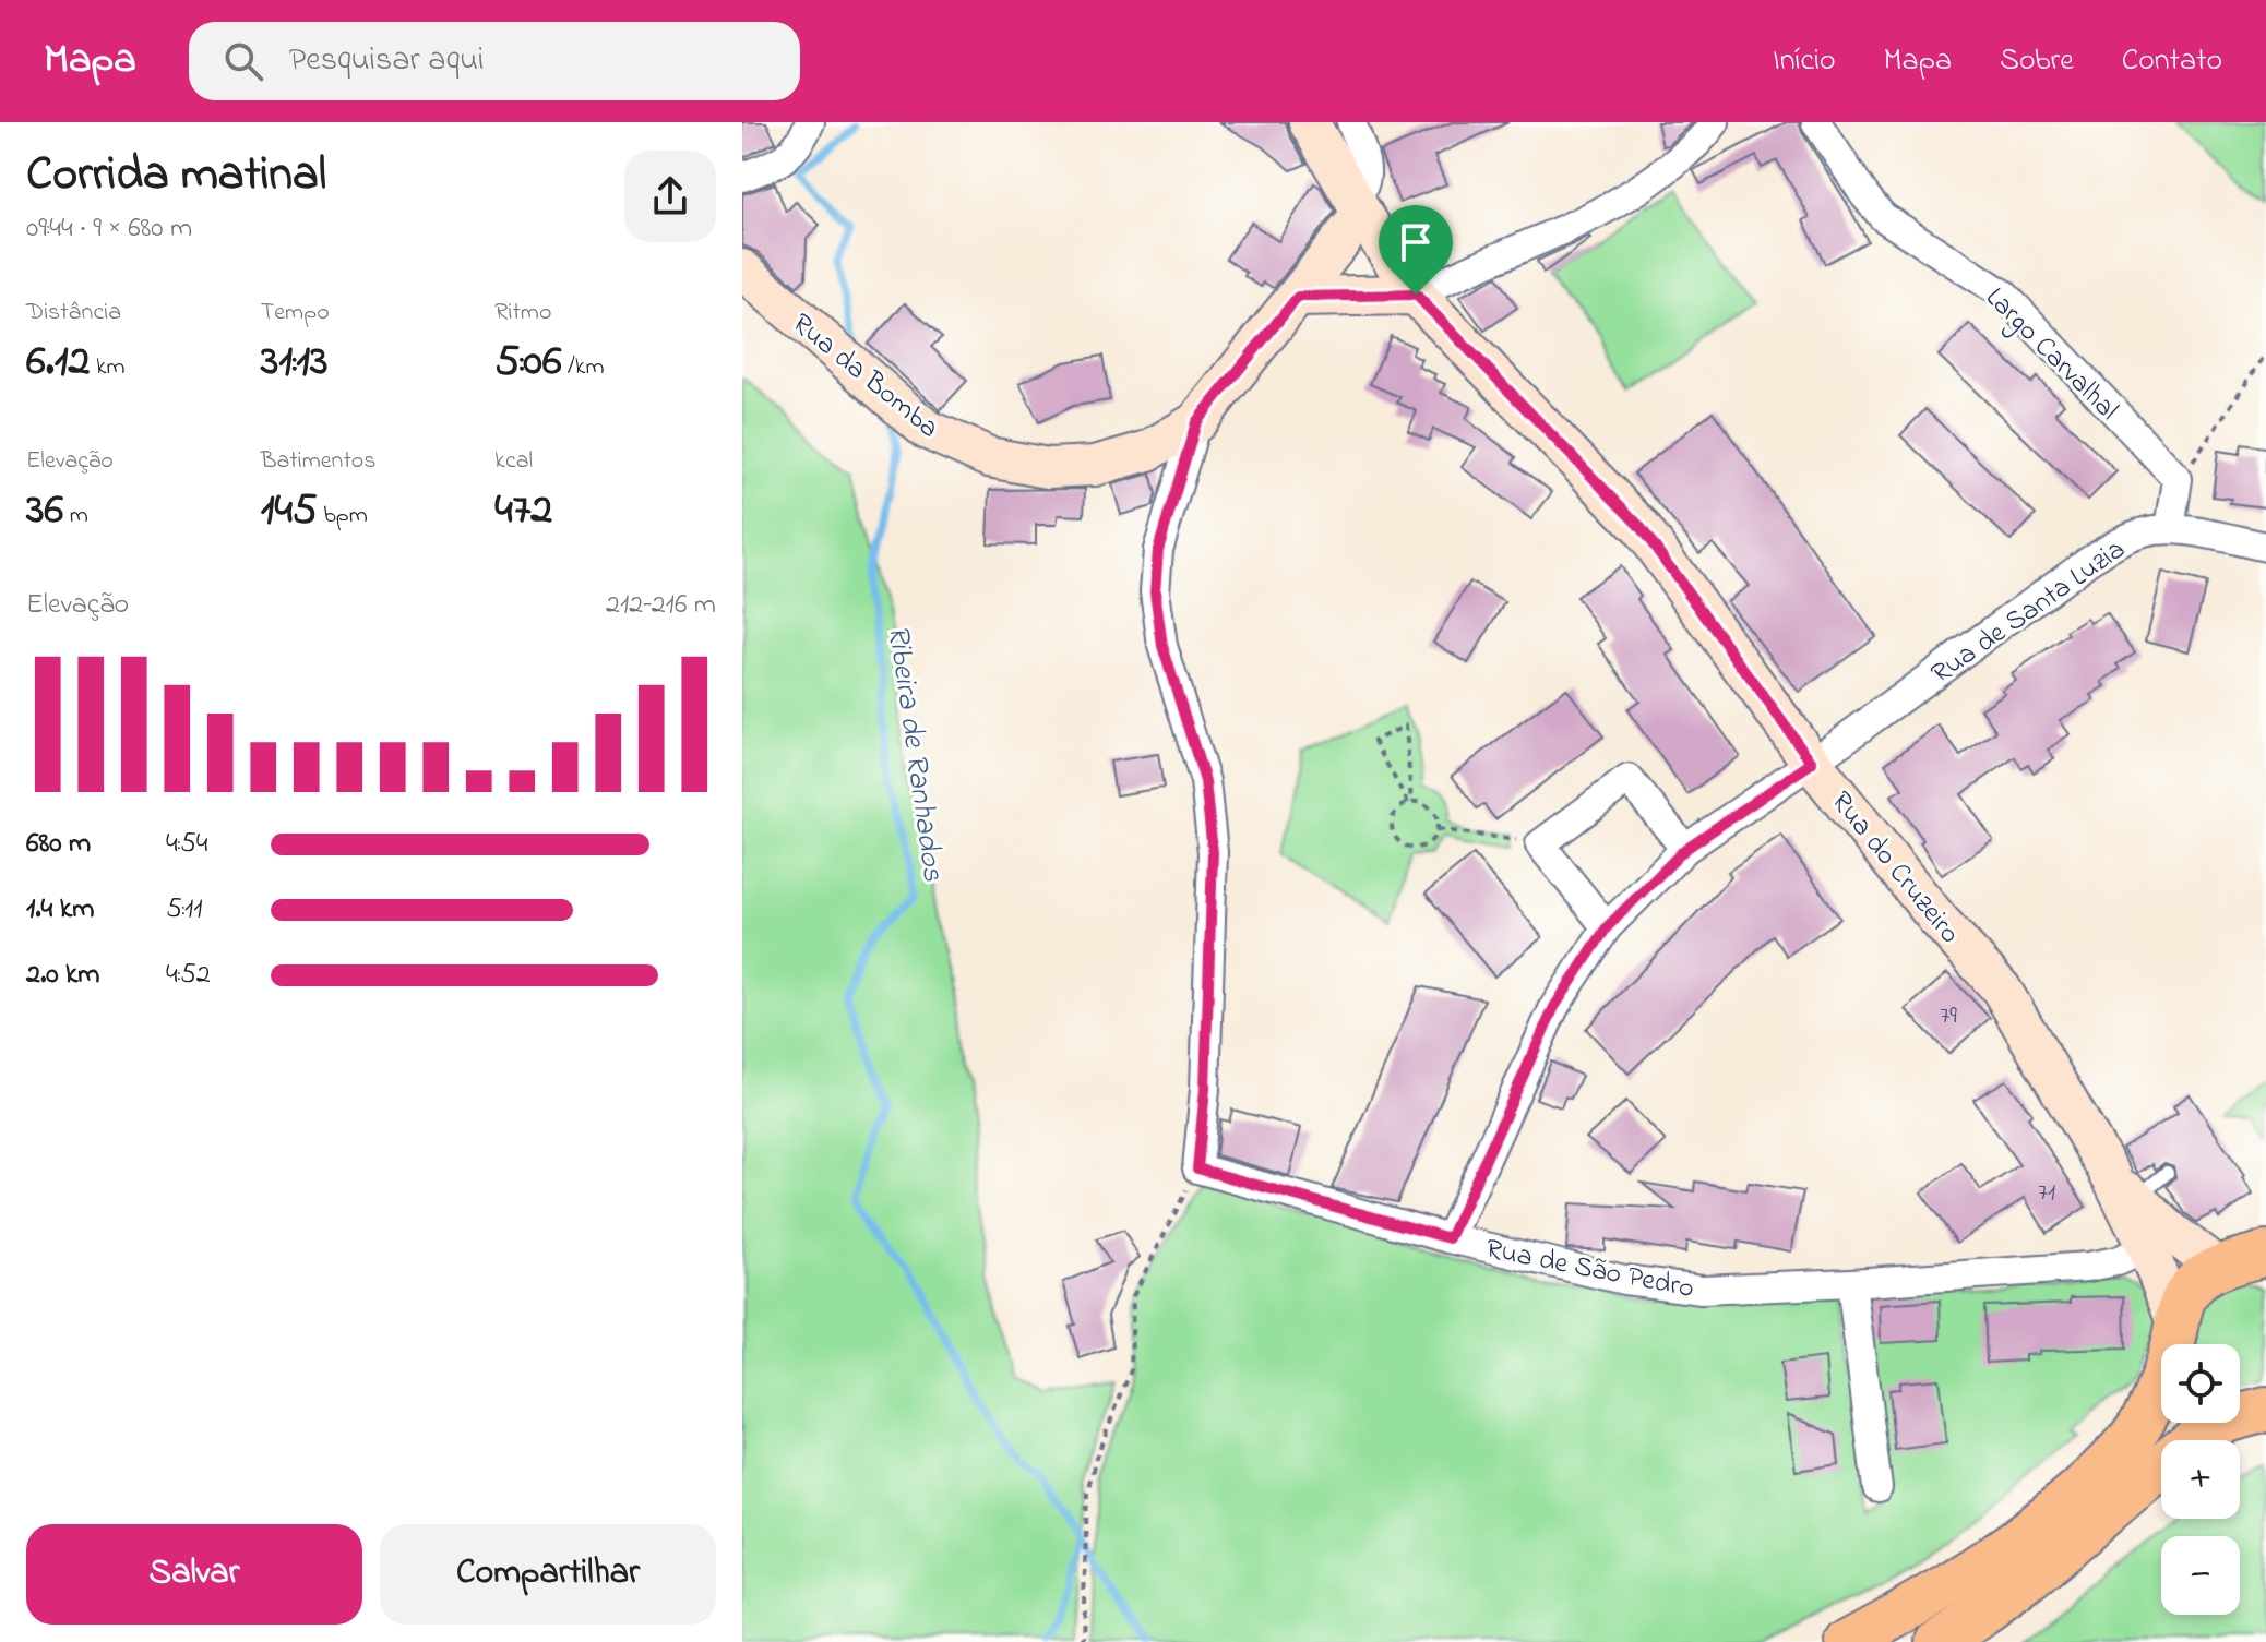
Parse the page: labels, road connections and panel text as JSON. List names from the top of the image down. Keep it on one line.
{"streets":{"street":["Largo Carvalhal","Rua da Bomba","Rua de Santa Luzia","Rua do Cruzeiro","Rua de São Pedro"]},"crossings":[["Rua da Bomba","Rua do Cruzeiro"],["Rua de Santa Luzia","Rua do Cruzeiro"],["Rua de Santa Luzia","Rua de São Pedro"],["Rua do Cruzeiro","Rua de São Pedro"]],"water":["Ribeira de Ranhados"],"house_numbers":["79","71"],"page":{"header":"Mapa","search":"Pesquisar aqui","nav":["Início","Mapa","Sobre","Contato"],"heading":["Corrida matinal","09:44 · 9 × 680 m"],"stats":[["Distância","6.12 km"],["Tempo","31:13"],["Ritmo","5:06 /km"],["Elevação","36 m"],["Batimentos","145 bpm"],["kcal","472"]],"chart":["Elevação","212–216 m"],"list":[{"name":"680 m","note":"4:54"},{"name":"1.4 km","note":"5:11"},{"name":"2.0 km","note":"4:52"}],"map_buttons":["+","−"],"buttons":["Salvar","Compartilhar"]}}
